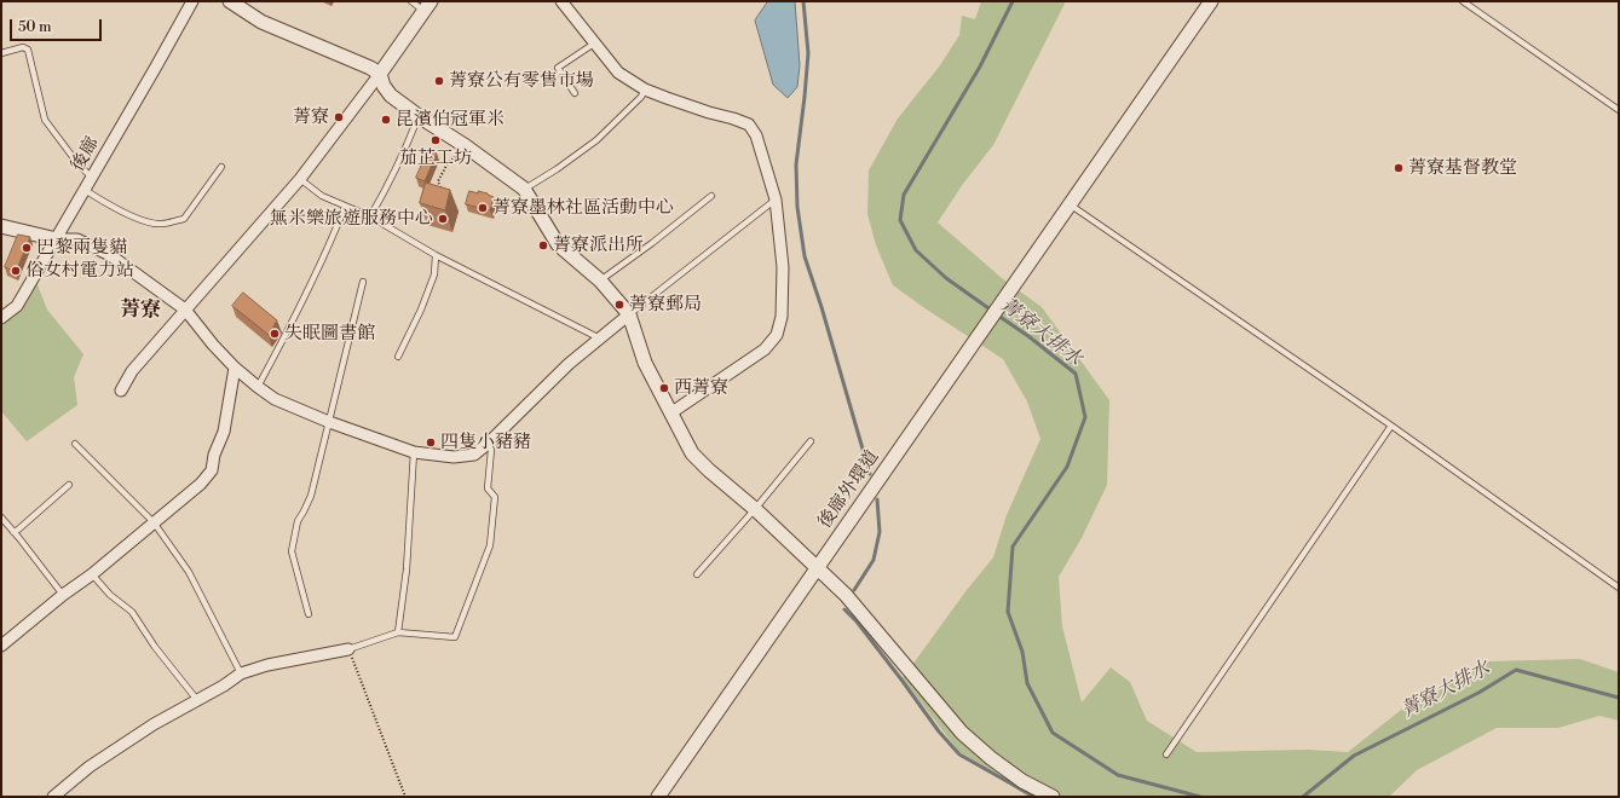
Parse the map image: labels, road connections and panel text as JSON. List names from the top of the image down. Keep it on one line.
{"streets":{"street":["後廍","後廍外環道"]},"districts":["菁寮"],"water":["菁寮大排水"],"places":["菁寮公有零售市場","菁寮","昆濱伯冠軍米","茄芷工坊","菁寮基督教堂","菁寮墨林社區活動中心","無米樂旅遊服務中心","菁寮派出所","巴黎兩隻貓","俗女村電力站","菁寮郵局","失眠圖書館","西菁寮","四隻小豬豬"],"scale_bar":"50 m"}
